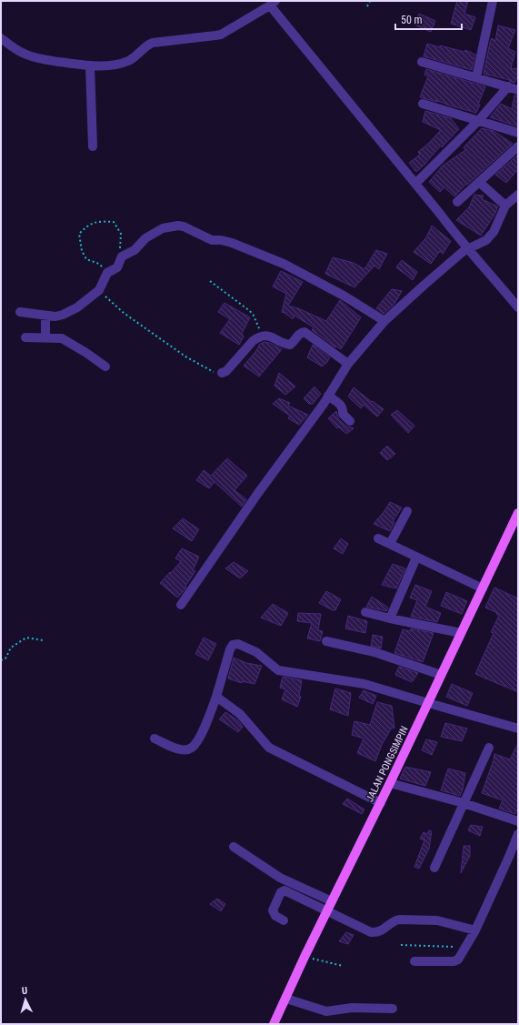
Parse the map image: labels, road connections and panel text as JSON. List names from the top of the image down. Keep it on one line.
{"streets":{"main road":["JALAN PONGSIMPIN"]},"scale_bar":"50 m","north":"top"}
